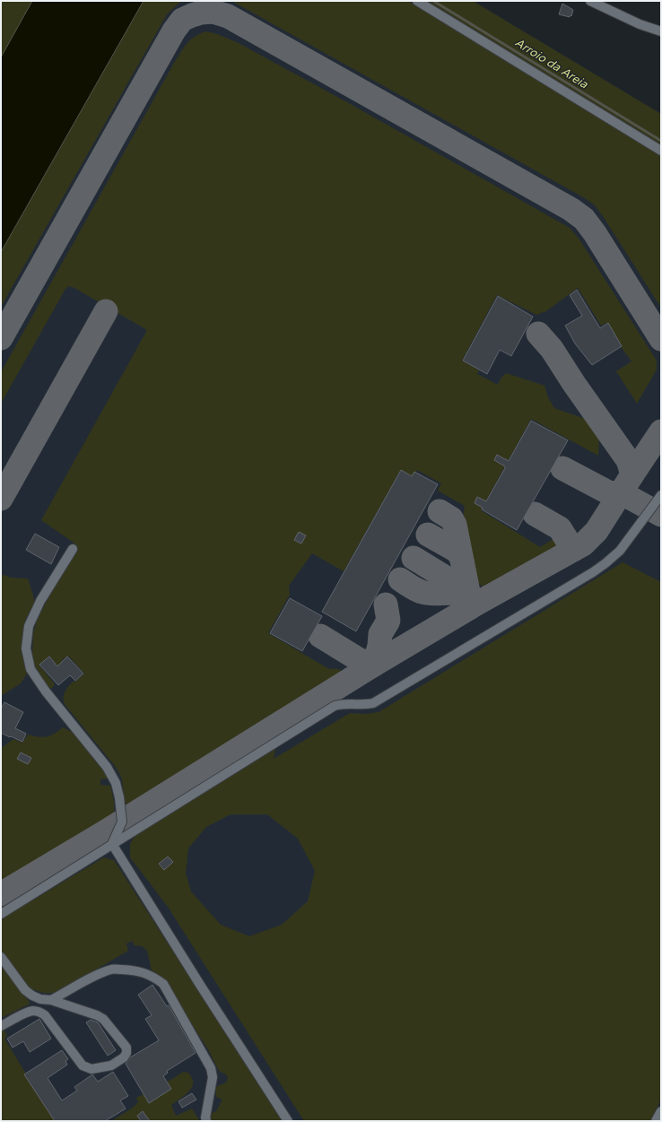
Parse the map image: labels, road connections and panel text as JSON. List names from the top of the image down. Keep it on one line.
{"water":["Arroio da Areia"]}
